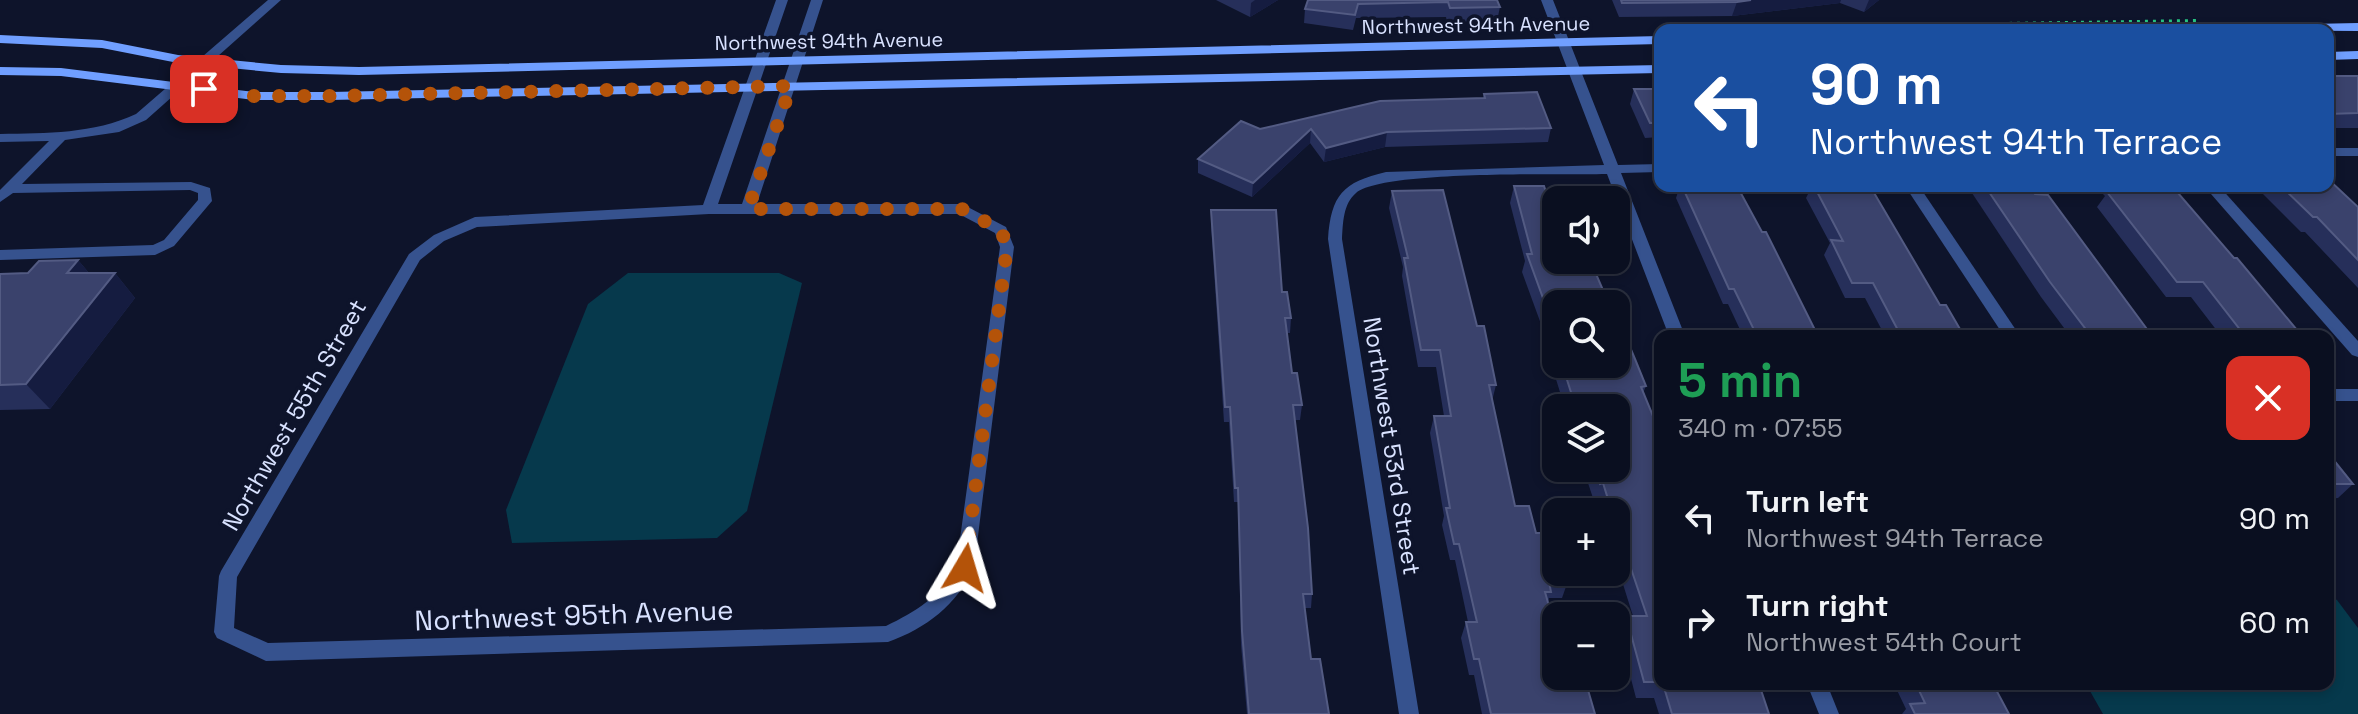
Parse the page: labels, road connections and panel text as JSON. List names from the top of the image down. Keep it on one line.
{"streets":{"street":["Northwest 94th Avenue","Northwest 55th Street","Northwest 53rd Street","Northwest 95th Avenue"]},"crossings":[["Northwest 55th Street","Northwest 95th Avenue"]],"page":{"turn":["90 m","Northwest 94th Terrace"],"map_buttons":["+","−"],"heading":["5 min","340 m · 07:55"],"list":[{"name":"Turn left","note":"Northwest 94th Terrace","value":"90 m"},{"name":"Turn right","note":"Northwest 54th Court","value":"60 m"}]}}
